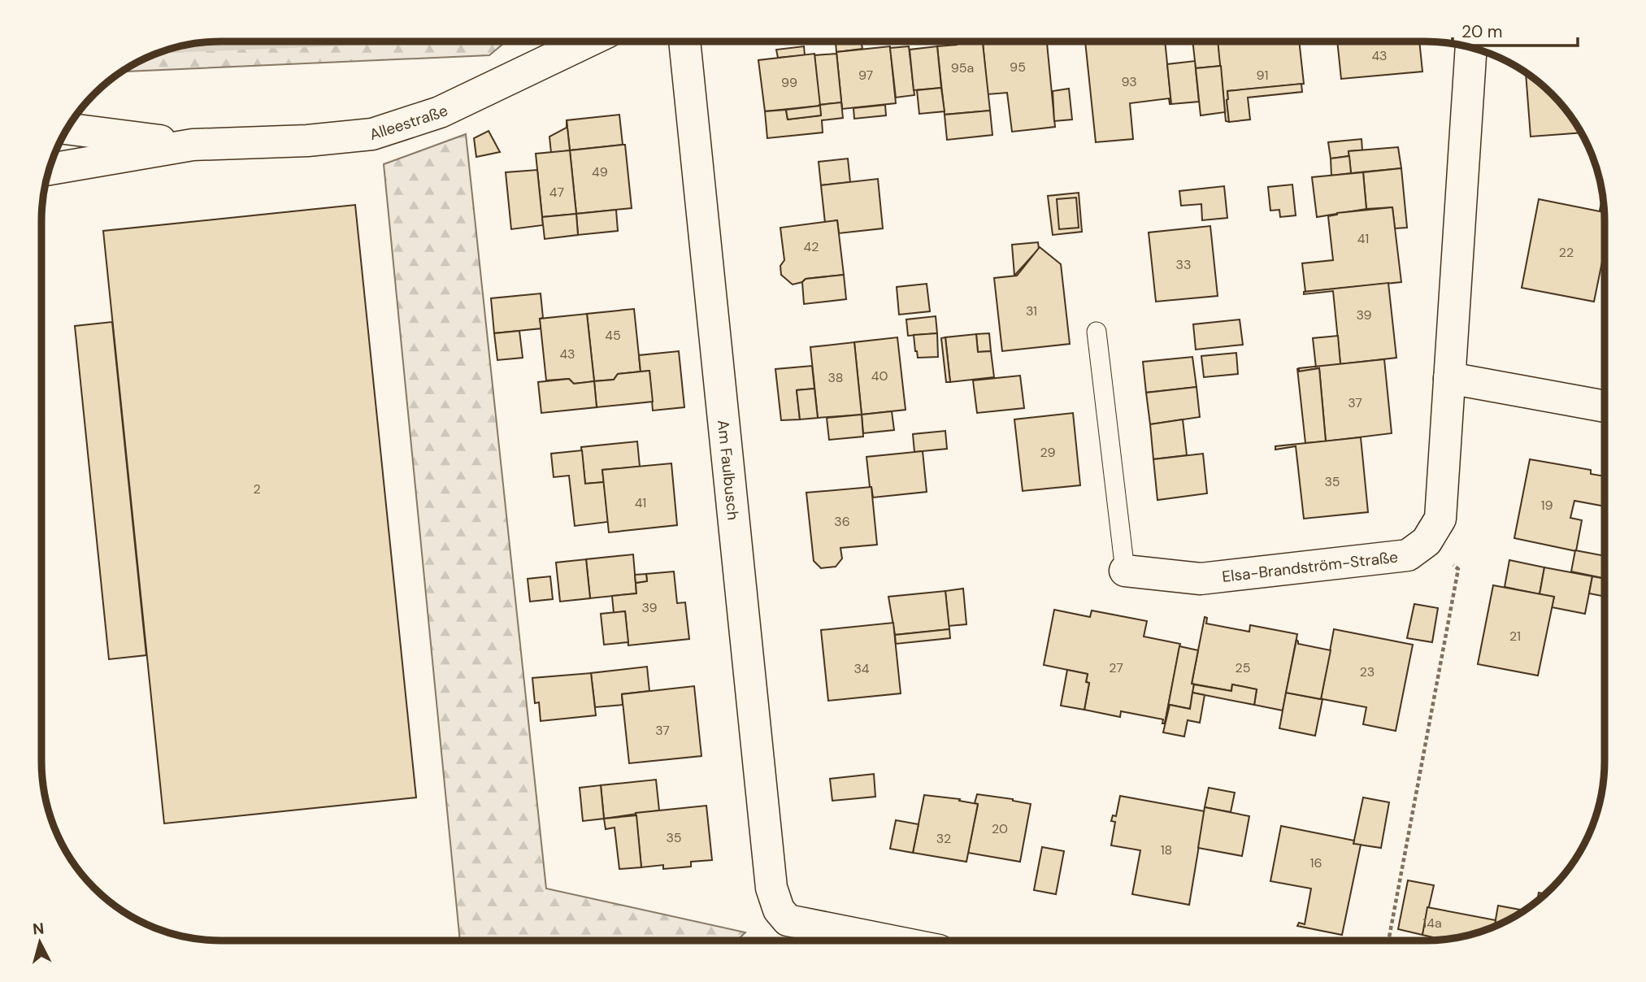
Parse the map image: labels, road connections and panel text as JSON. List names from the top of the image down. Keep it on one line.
{"streets":{"street":["Alleestraße","Am Faulbusch","Elsa-Brandström-Straße"]},"house_numbers":["43","95","95a","97","91","93","99","49","47","41","42","22","33","31","39","45","43","40","38","37","29","35","2","41","19","36","39","21","27","25","34","23","37","20","35","32","18","16","14a"],"scale_bar":"20 m","north":"top"}
